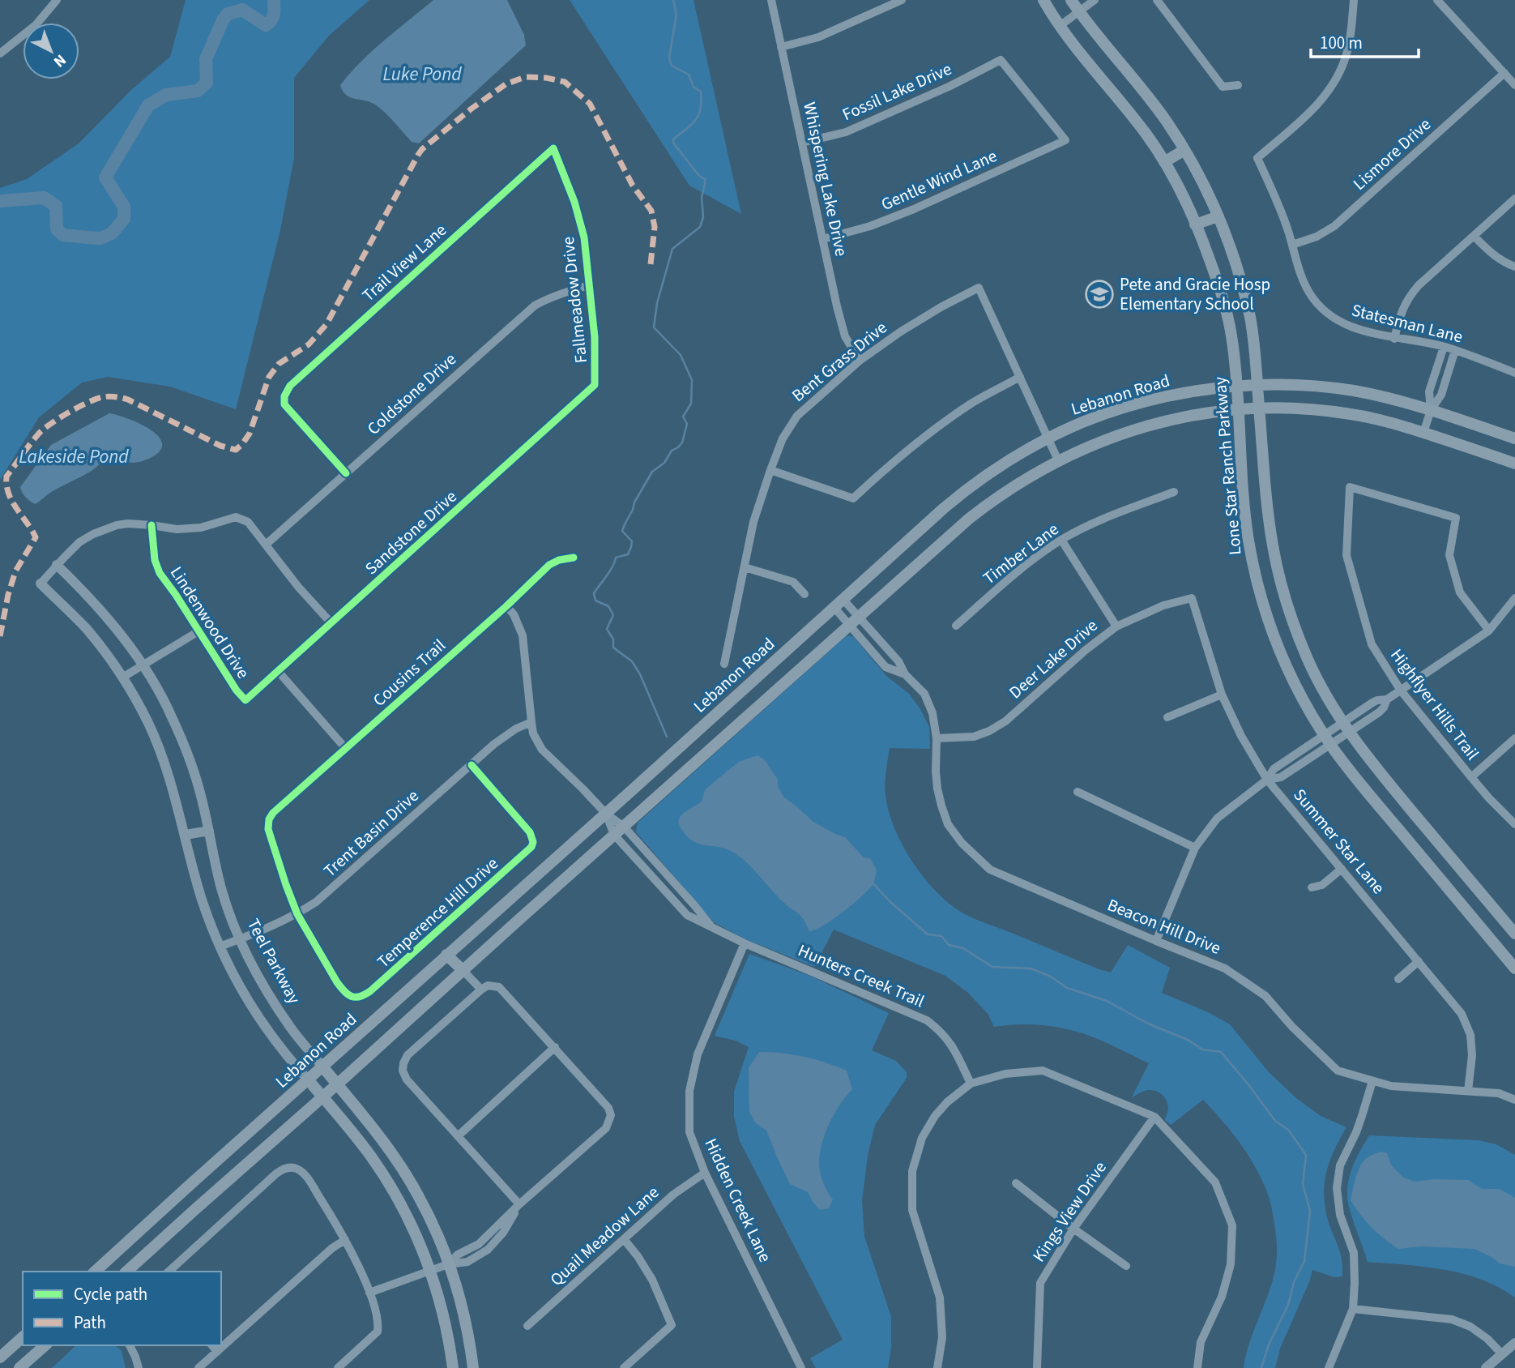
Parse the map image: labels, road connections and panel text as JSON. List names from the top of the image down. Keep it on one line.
{"streets":{"main road":["Lebanon Road","Lone Star Ranch Parkway","Teel Parkway"],"street":["Fossil Lake Drive","Lismore Drive","Whispering Lake Drive","Gentle Wind Lane","Trail View Lane","Fallmeadow Drive","Statesman Lane","Bent Grass Drive","Coldstone Drive","Sandstone Drive","Timber Lane","Lindenwood Drive","Deer Lake Drive","Cousins Trail","Highflyer Hills Trail","Trent Basin Drive","Summer Star Lane","Temperence Hill Drive","Beacon Hill Drive","Hunters Creek Trail","Hidden Creek Lane","Kings View Drive","Quail Meadow Lane"]},"crossings":[["Fossil Lake Drive","Whispering Lake Drive"],["Fossil Lake Drive","Gentle Wind Lane"],["Lismore Drive","Statesman Lane"],["Whispering Lake Drive","Gentle Wind Lane"],["Whispering Lake Drive","Bent Grass Drive"],["Trail View Lane","Fallmeadow Drive"],["Trail View Lane","Coldstone Drive"],["Fallmeadow Drive","Coldstone Drive"],["Fallmeadow Drive","Sandstone Drive"],["Lebanon Road","Lone Star Ranch Parkway"],["Lebanon Road","Beacon Hill Drive"],["Lebanon Road","Teel Parkway"],["Lebanon Road","Hunters Creek Trail"],["Sandstone Drive","Lindenwood Drive"],["Deer Lake Drive","Summer Star Lane"],["Deer Lake Drive","Beacon Hill Drive"],["Cousins Trail","Trent Basin Drive"],["Cousins Trail","Temperence Hill Drive"],["Cousins Trail","Hunters Creek Trail"],["Trent Basin Drive","Temperence Hill Drive"],["Trent Basin Drive","Teel Parkway"],["Trent Basin Drive","Hunters Creek Trail"],["Summer Star Lane","Beacon Hill Drive"],["Hunters Creek Trail","Hidden Creek Lane"],["Hidden Creek Lane","Quail Meadow Lane"]],"water":["Luke Pond","Lakeside Pond"],"places":{"school or university":["Pete and Gracie Hosp Elementary School"]},"legend":["Cycle path","Path"],"scale_bar":"100 m","north":"bottom right"}
